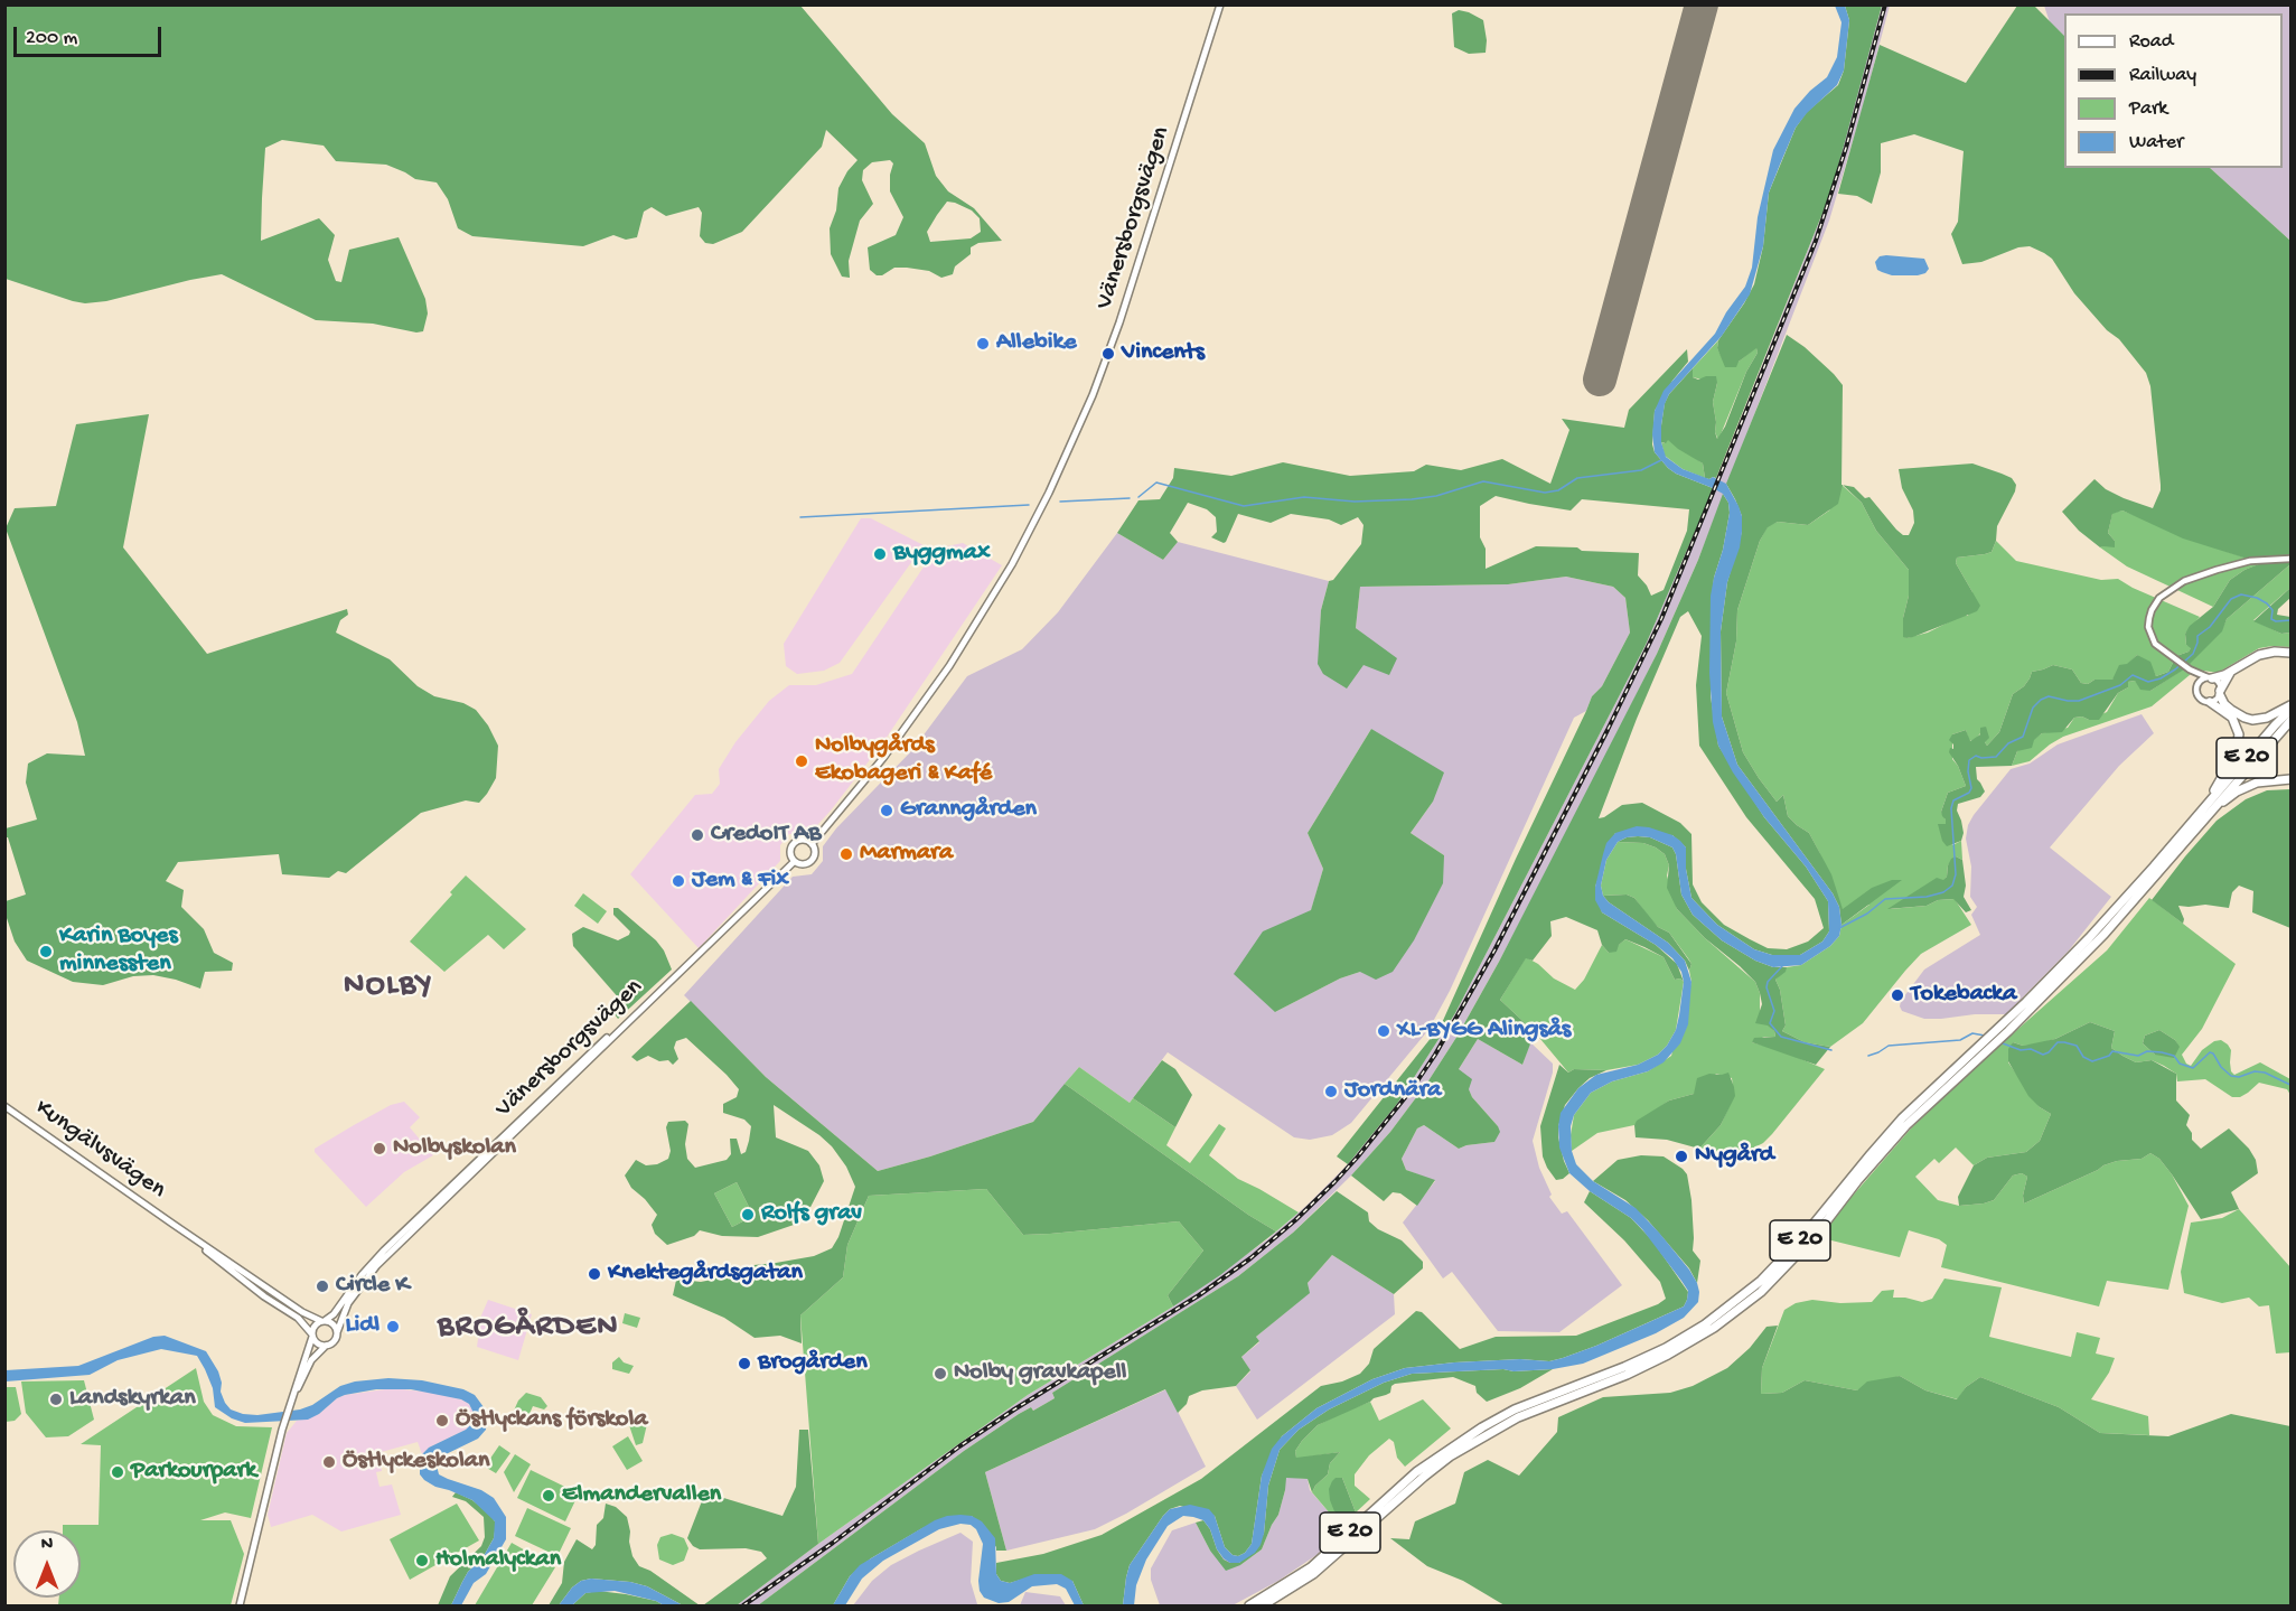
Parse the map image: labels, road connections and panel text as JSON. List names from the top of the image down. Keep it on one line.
{"streets":{"highway":["E 20"],"main road":["Vänersborgsvägen","Kungälvsvägen"]},"crossings":[["Vänersborgsvägen","Kungälvsvägen"]],"districts":["NOLBY","BROGÅRDEN"],"places":["Allebike","Vincents","Byggmax","Nolbygårds Ekobageri & Kafé","Granngården","CredoIT AB","Marmara","Jem & Fix","Karin Boyes minnessten","Tokebacka","XL-BYGG Alingsås","Jordnära","Nolbyskolan","Nygård","Rolfs grav","Knektegårdsgatan","Circle K","Lidl","Brogården","Nolby gravkapell","Landskyrkan","Östlyckans förskola","Östlyckeskolan","Parkourpark","Elmandervallen","Holmalyckan"],"legend":["Road","Railway","Park","Water"],"scale_bar":"200 m","north":"top"}
